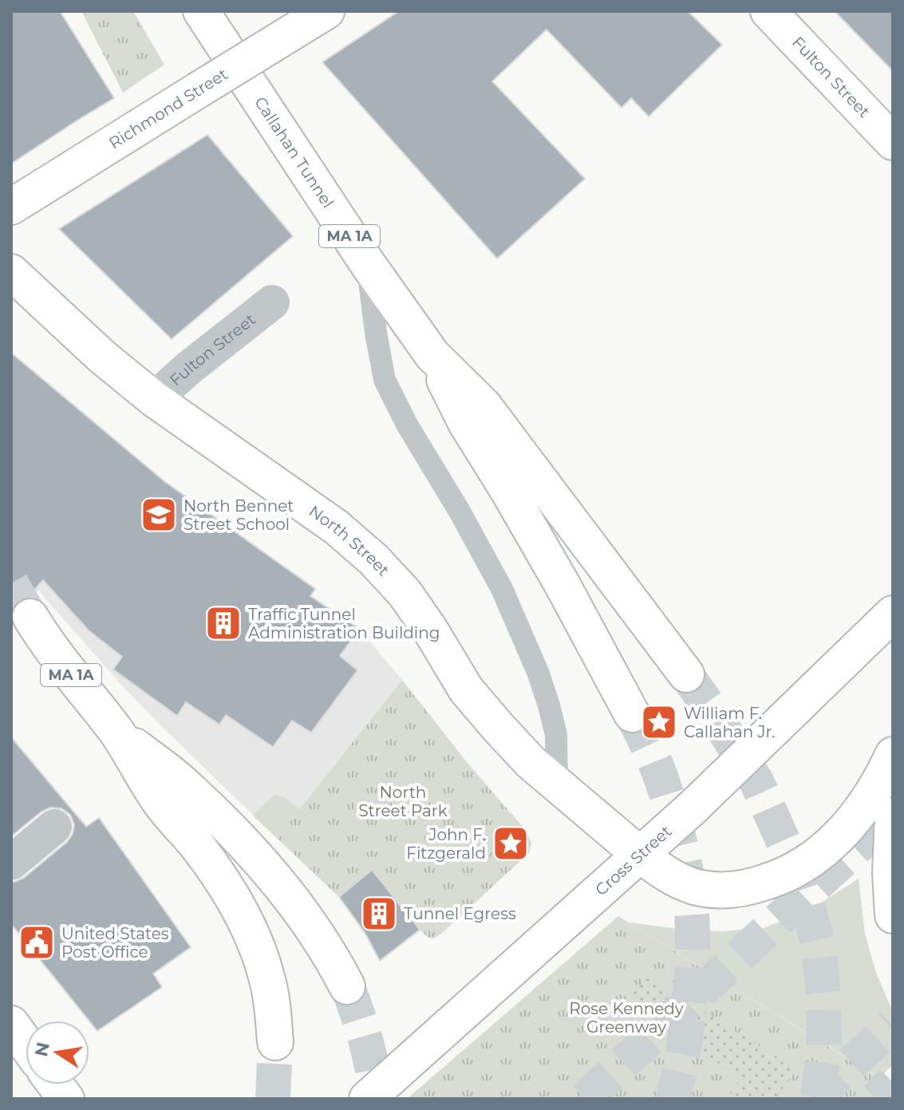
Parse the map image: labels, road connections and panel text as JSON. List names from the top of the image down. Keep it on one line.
{"streets":{"main road":["Fulton Street","Richmond Street","Callahan Tunnel","MA 1A","North Street","Cross Street"]},"crossings":[["Fulton Street","North Street"],["North Street","Cross Street"]],"parks":["North Street Park","Rose Kennedy Greenway"],"places":{"school or university":["North Bennet Street School"],"building":["Traffic Tunnel Administration Building","Tunnel Egress"],"place":["William F. Callahan Jr.","John F. Fitzgerald"],"public building":["United States Post Office"]},"north":"left"}
